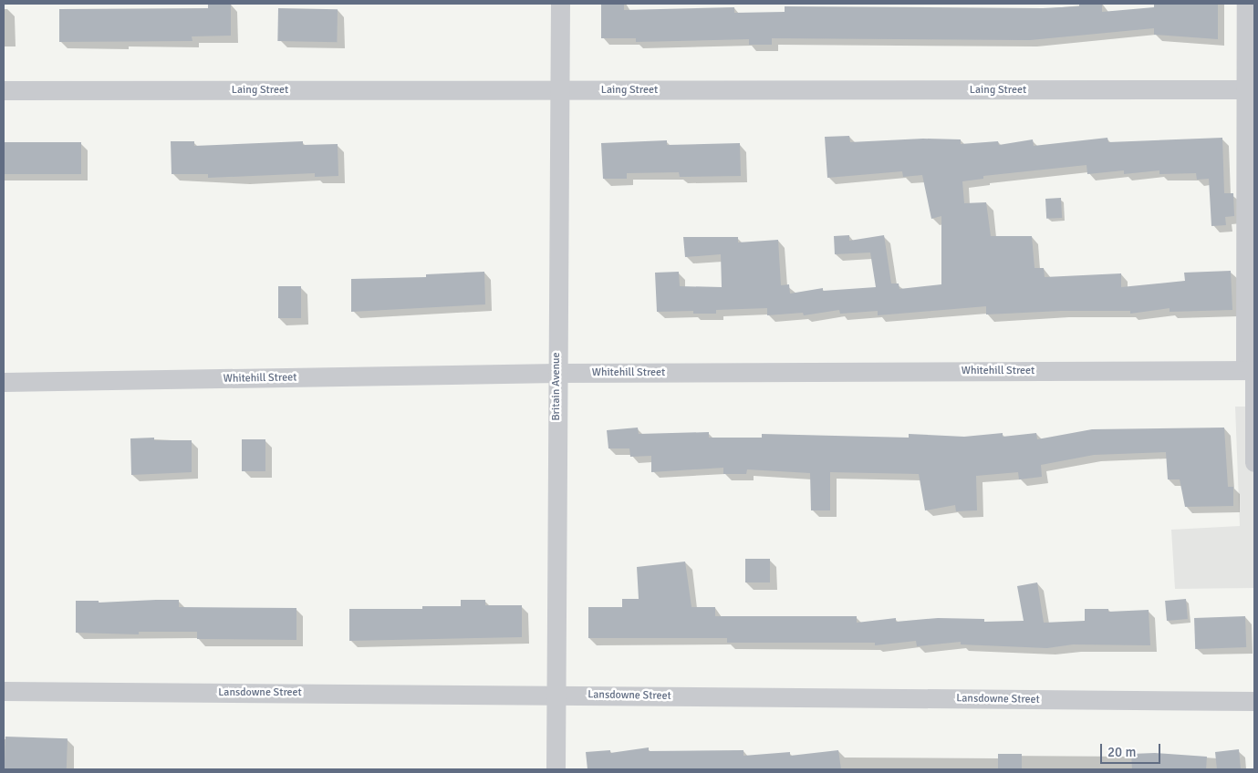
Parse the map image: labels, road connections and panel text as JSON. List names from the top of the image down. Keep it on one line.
{"streets":{"street":["Laing Street","Whitehill Street","Britain Avenue","Lansdowne Street"]},"crossings":[["Laing Street","Britain Avenue"],["Whitehill Street","Britain Avenue"],["Britain Avenue","Lansdowne Street"]],"scale_bar":"20 m"}
